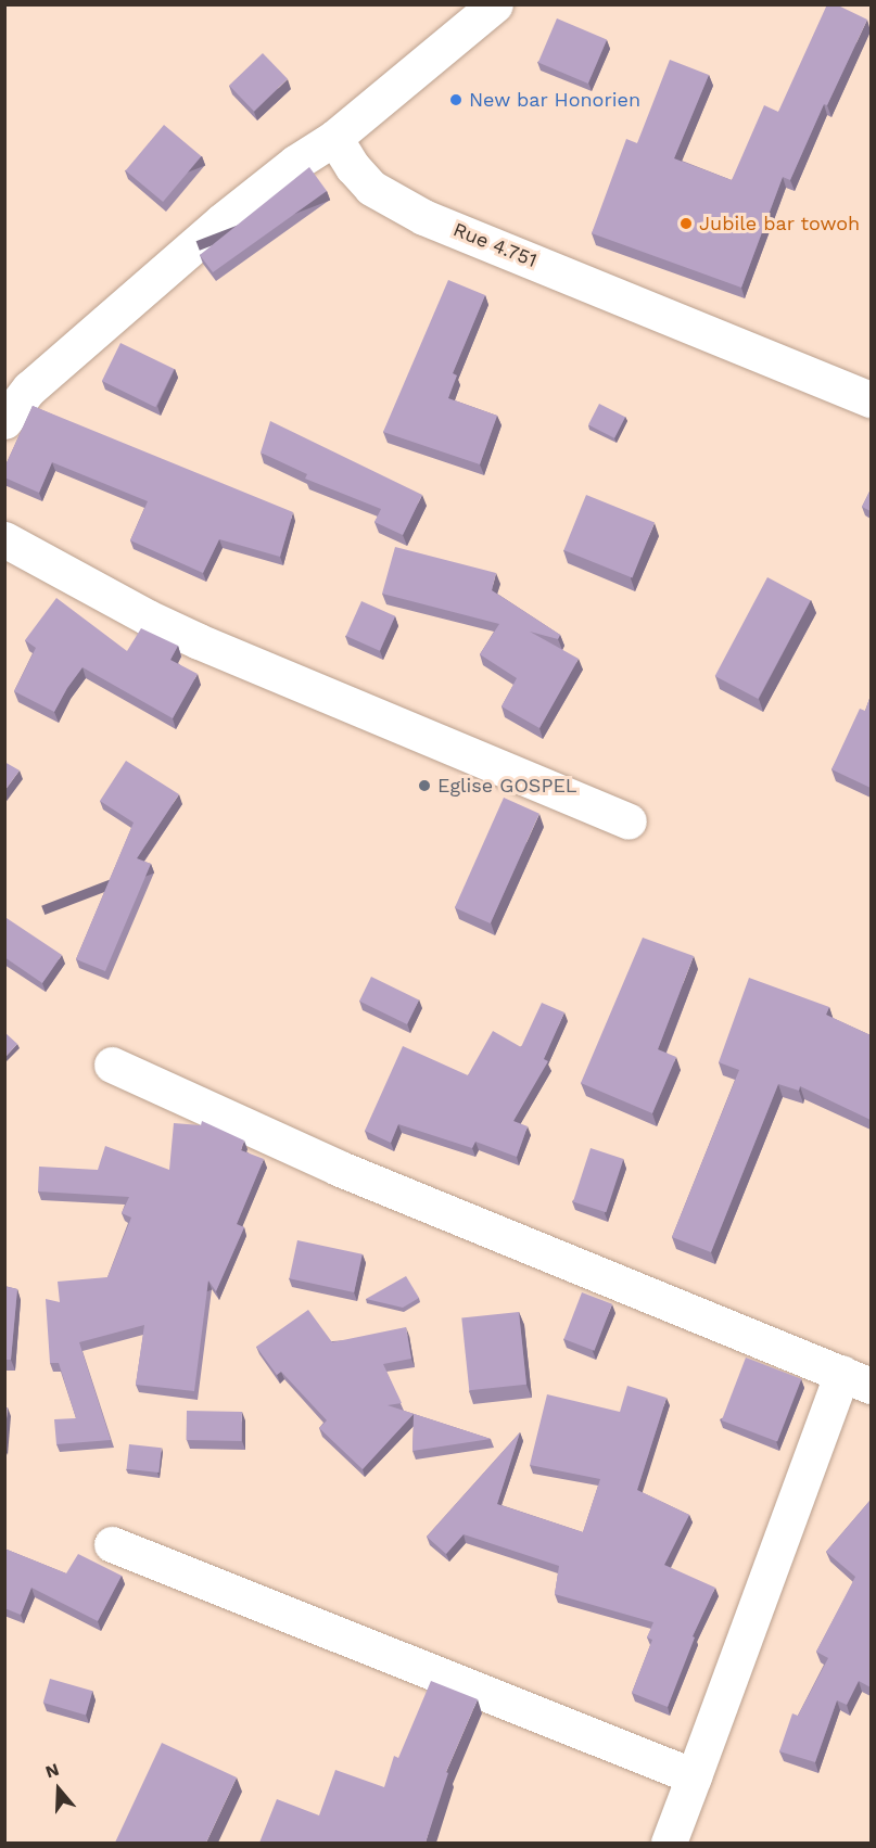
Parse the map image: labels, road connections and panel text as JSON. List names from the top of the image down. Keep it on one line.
{"streets":{"street":["Rue 4.751"]},"places":["New bar Honorien","Jubile bar towoh","Eglise GOSPEL"],"north":"top"}
